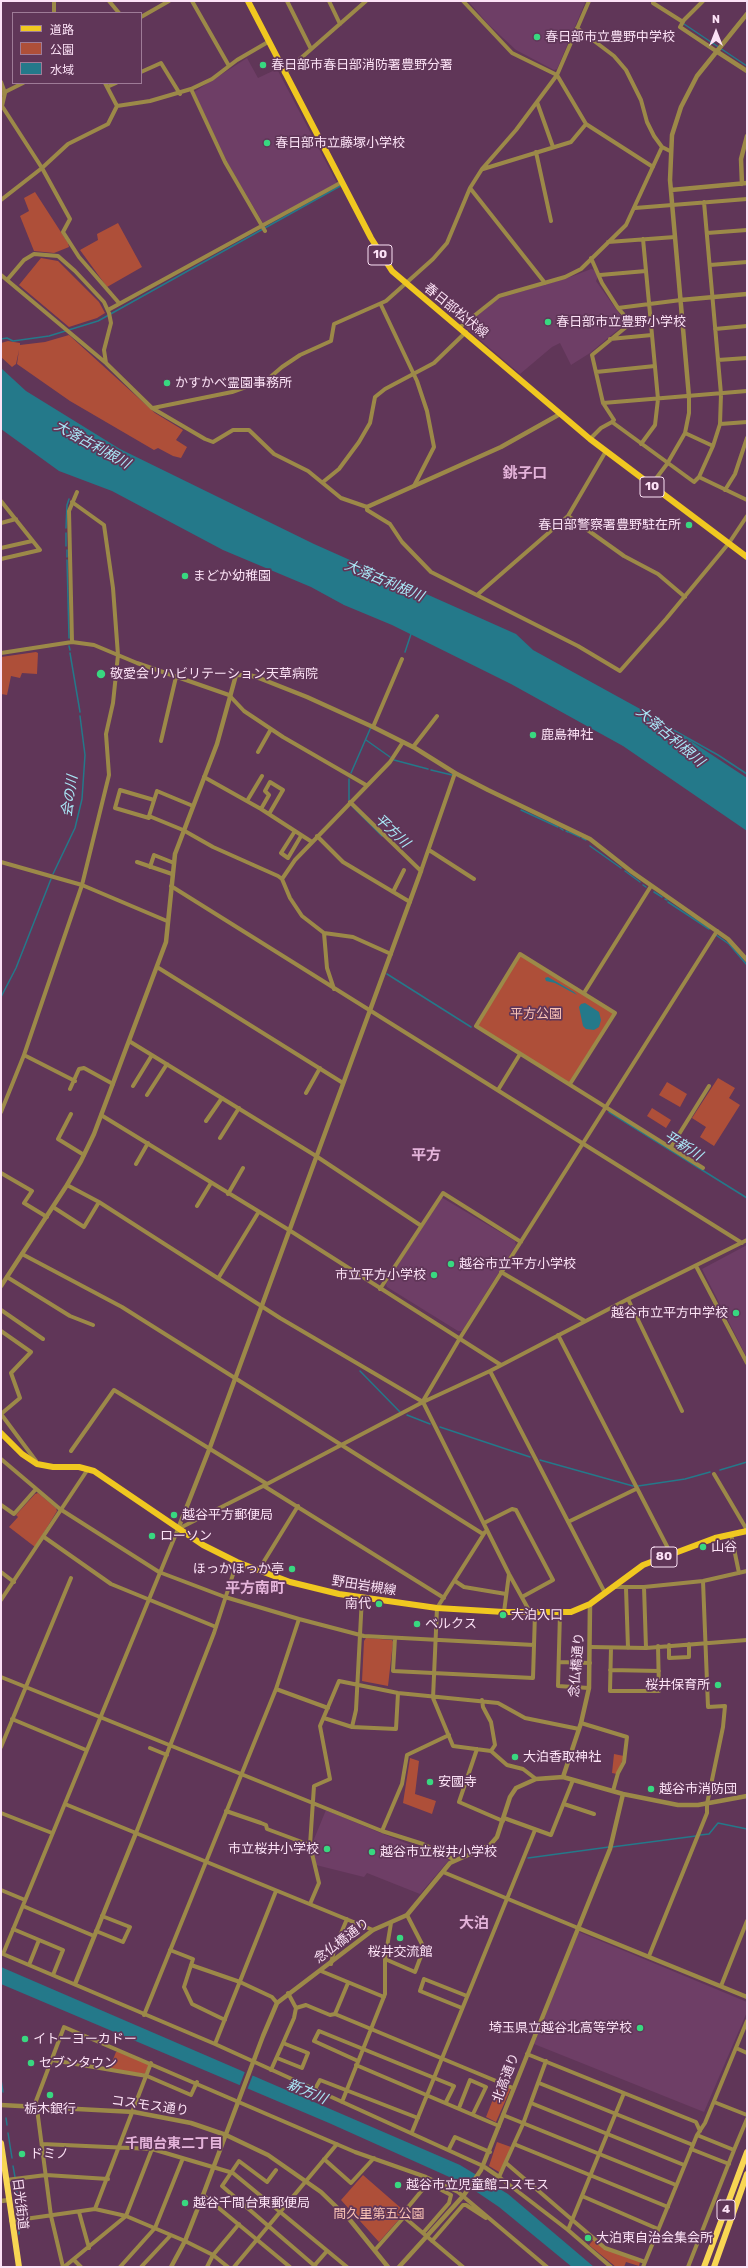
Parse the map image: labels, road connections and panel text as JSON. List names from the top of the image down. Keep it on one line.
{"streets":{"highway":["日光街道","4"],"main road":["10","春日部松伏線","80","野田岩槻線"],"street":["念仏橋通り","北高通り","コスモス通り"]},"crossings":[["野田岩槻線","念仏橋通り"],["念仏橋通り","コスモス通り"]],"districts":["銚子口","平方","平方南町","大泊","千間台東二丁目"],"water":["大落古利根川","会の川","平方川","平新川","新方川"],"parks":["平方公園","間久里第五公園"],"places":["春日部市立豊野中学校","春日部市春日部消防署豊野分署","春日部市立藤塚小学校","春日部市立豊野小学校","かすかべ霊園事務所","春日部警察署豊野駐在所","まどか幼稚園","敬愛会リハビリテーション天草病院","鹿島神社","越谷市立平方小学校","市立平方小学校","越谷市立平方中学校","越谷平方郵便局","ローソン","山谷","ほっかほっか亭","南代","大泊入口","ベルクス","桜井保育所","大泊香取神社","安國寺","越谷市消防団","市立桜井小学校","越谷市立桜井小学校","桜井交流館","埼玉県立越谷北高等学校","イトーヨーカドー","セブンタウン","栃木銀行","ドミノ","越谷市立児童館コスモス","越谷千間台東郵便局","大泊東自治会集会所"],"legend":["道路","公園","水域"],"north":"top"}
